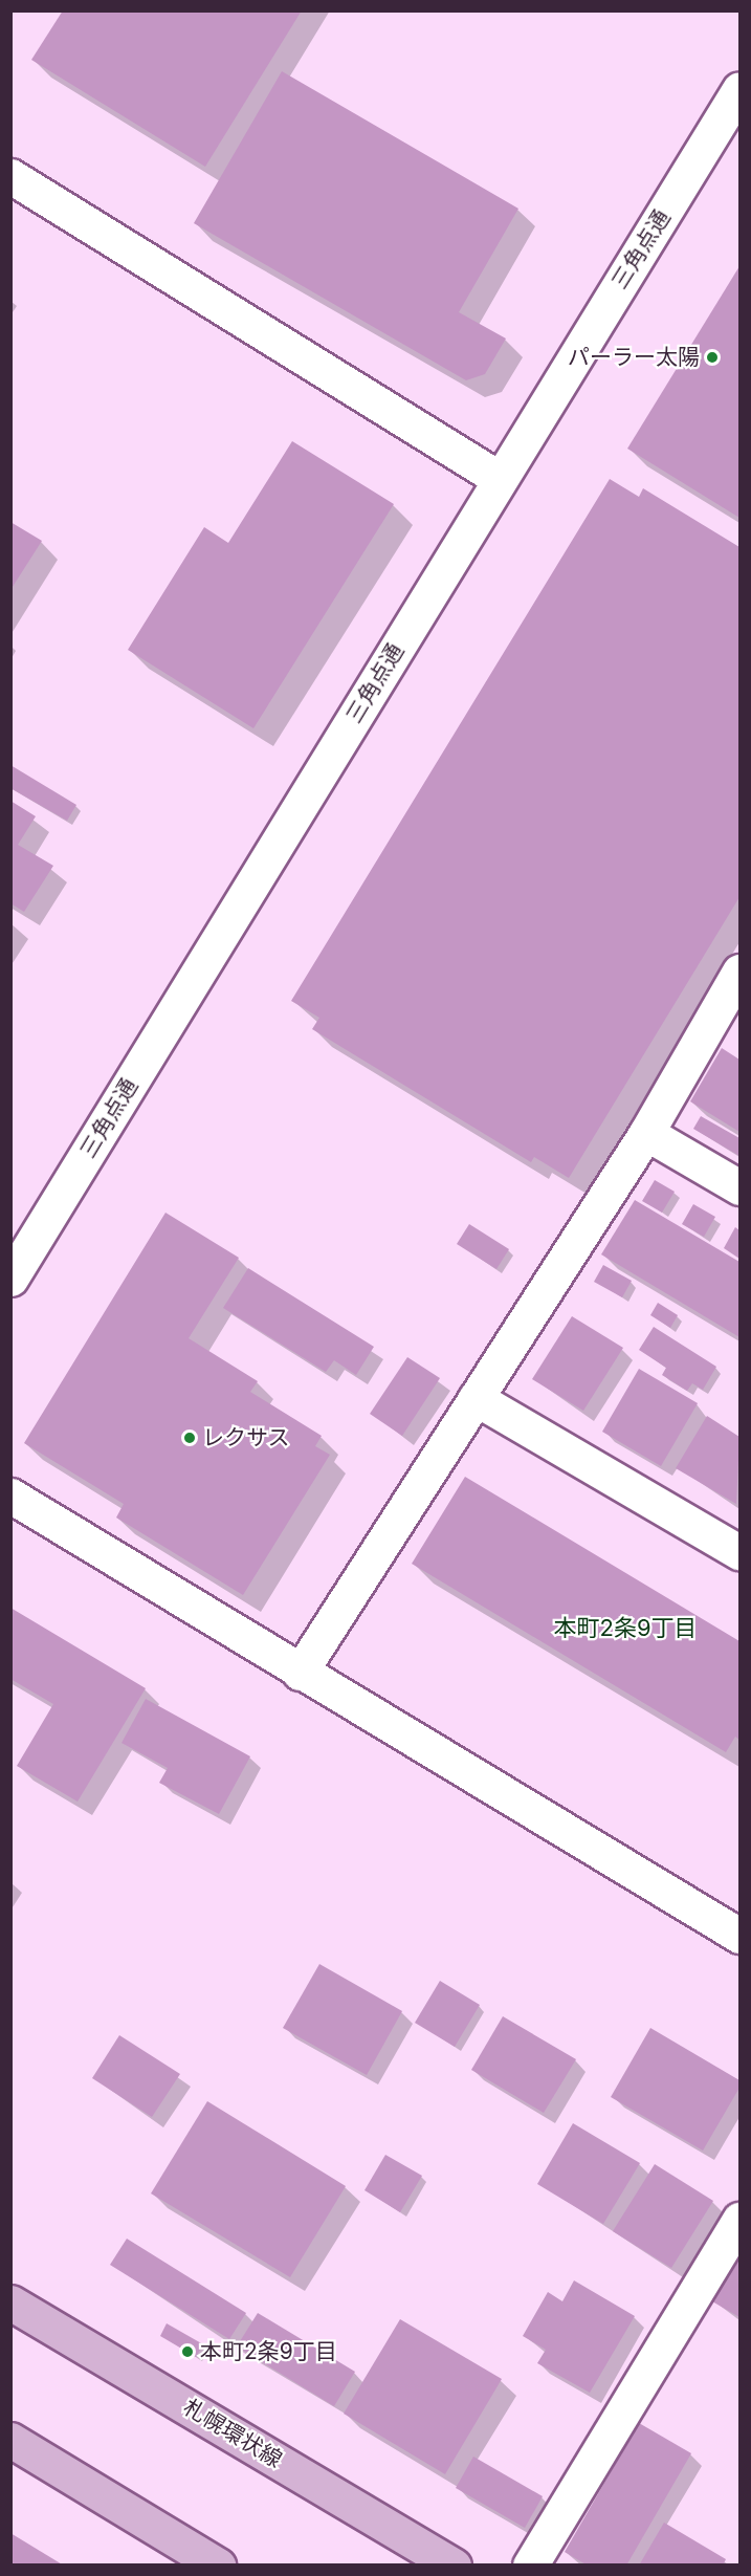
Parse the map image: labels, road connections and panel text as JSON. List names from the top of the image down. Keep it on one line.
{"streets":{"main road":["札幌環状線"],"street":["三角点通"]},"districts":["本町2条9丁目"],"places":["パーラー太陽","レクサス","本町2条9丁目"]}
